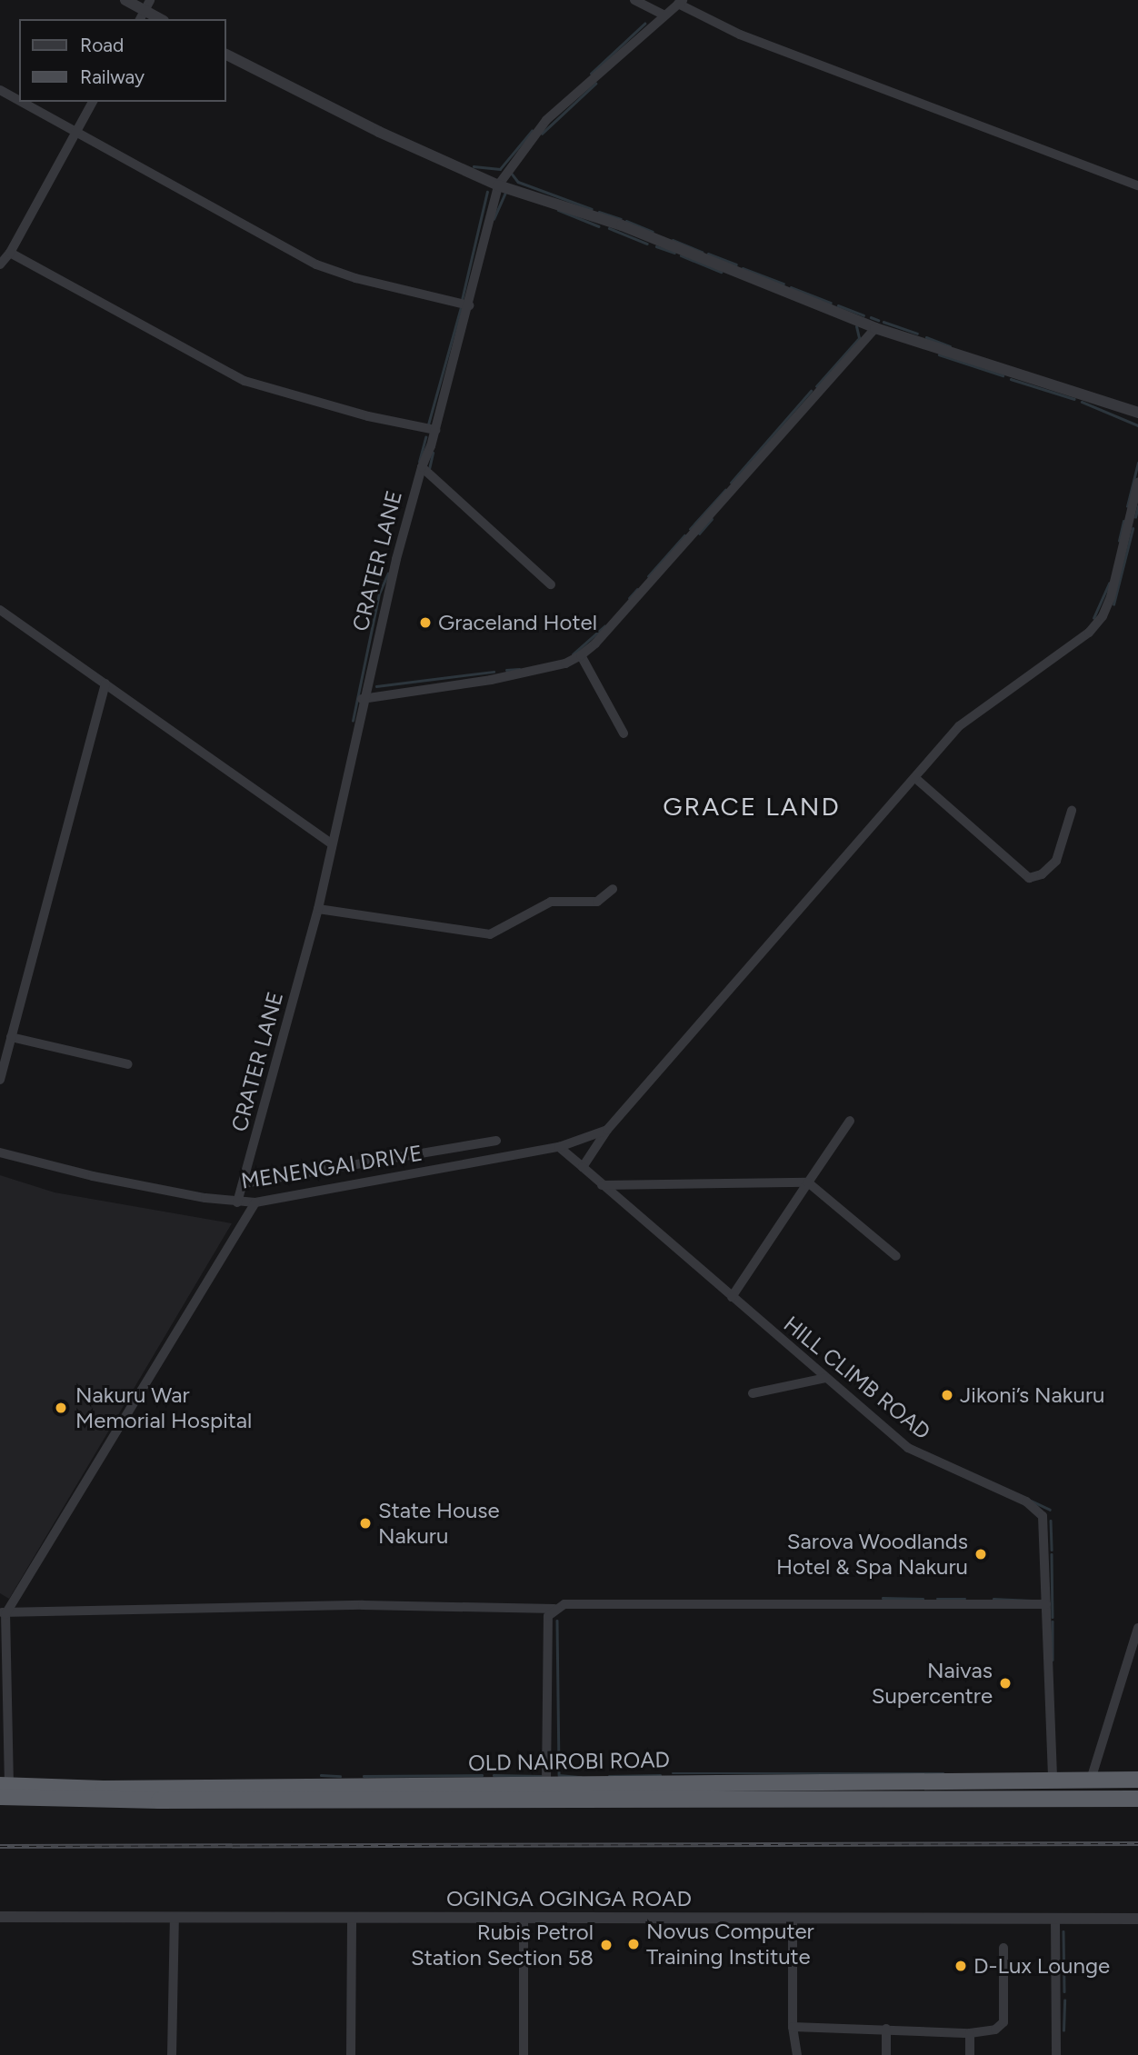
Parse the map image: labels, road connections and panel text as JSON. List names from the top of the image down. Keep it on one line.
{"streets":{"highway":["OLD NAIROBI ROAD"],"street":["CRATER LANE","MENENGAI DRIVE","HILL CLIMB ROAD","OGINGA OGINGA ROAD"]},"crossings":[["CRATER LANE","MENENGAI DRIVE"],["MENENGAI DRIVE","HILL CLIMB ROAD"],["HILL CLIMB ROAD","OLD NAIROBI ROAD"]],"districts":["GRACE LAND"],"places":["Graceland Hotel","Jikoni’s Nakuru","Nakuru War Memorial Hospital","State House Nakuru","Sarova Woodlands Hotel & Spa Nakuru","Naivas Supercentre","Novus Computer Training Institute","Rubis Petrol Station Section 58","D-Lux Lounge"],"legend":["Road","Railway"]}
